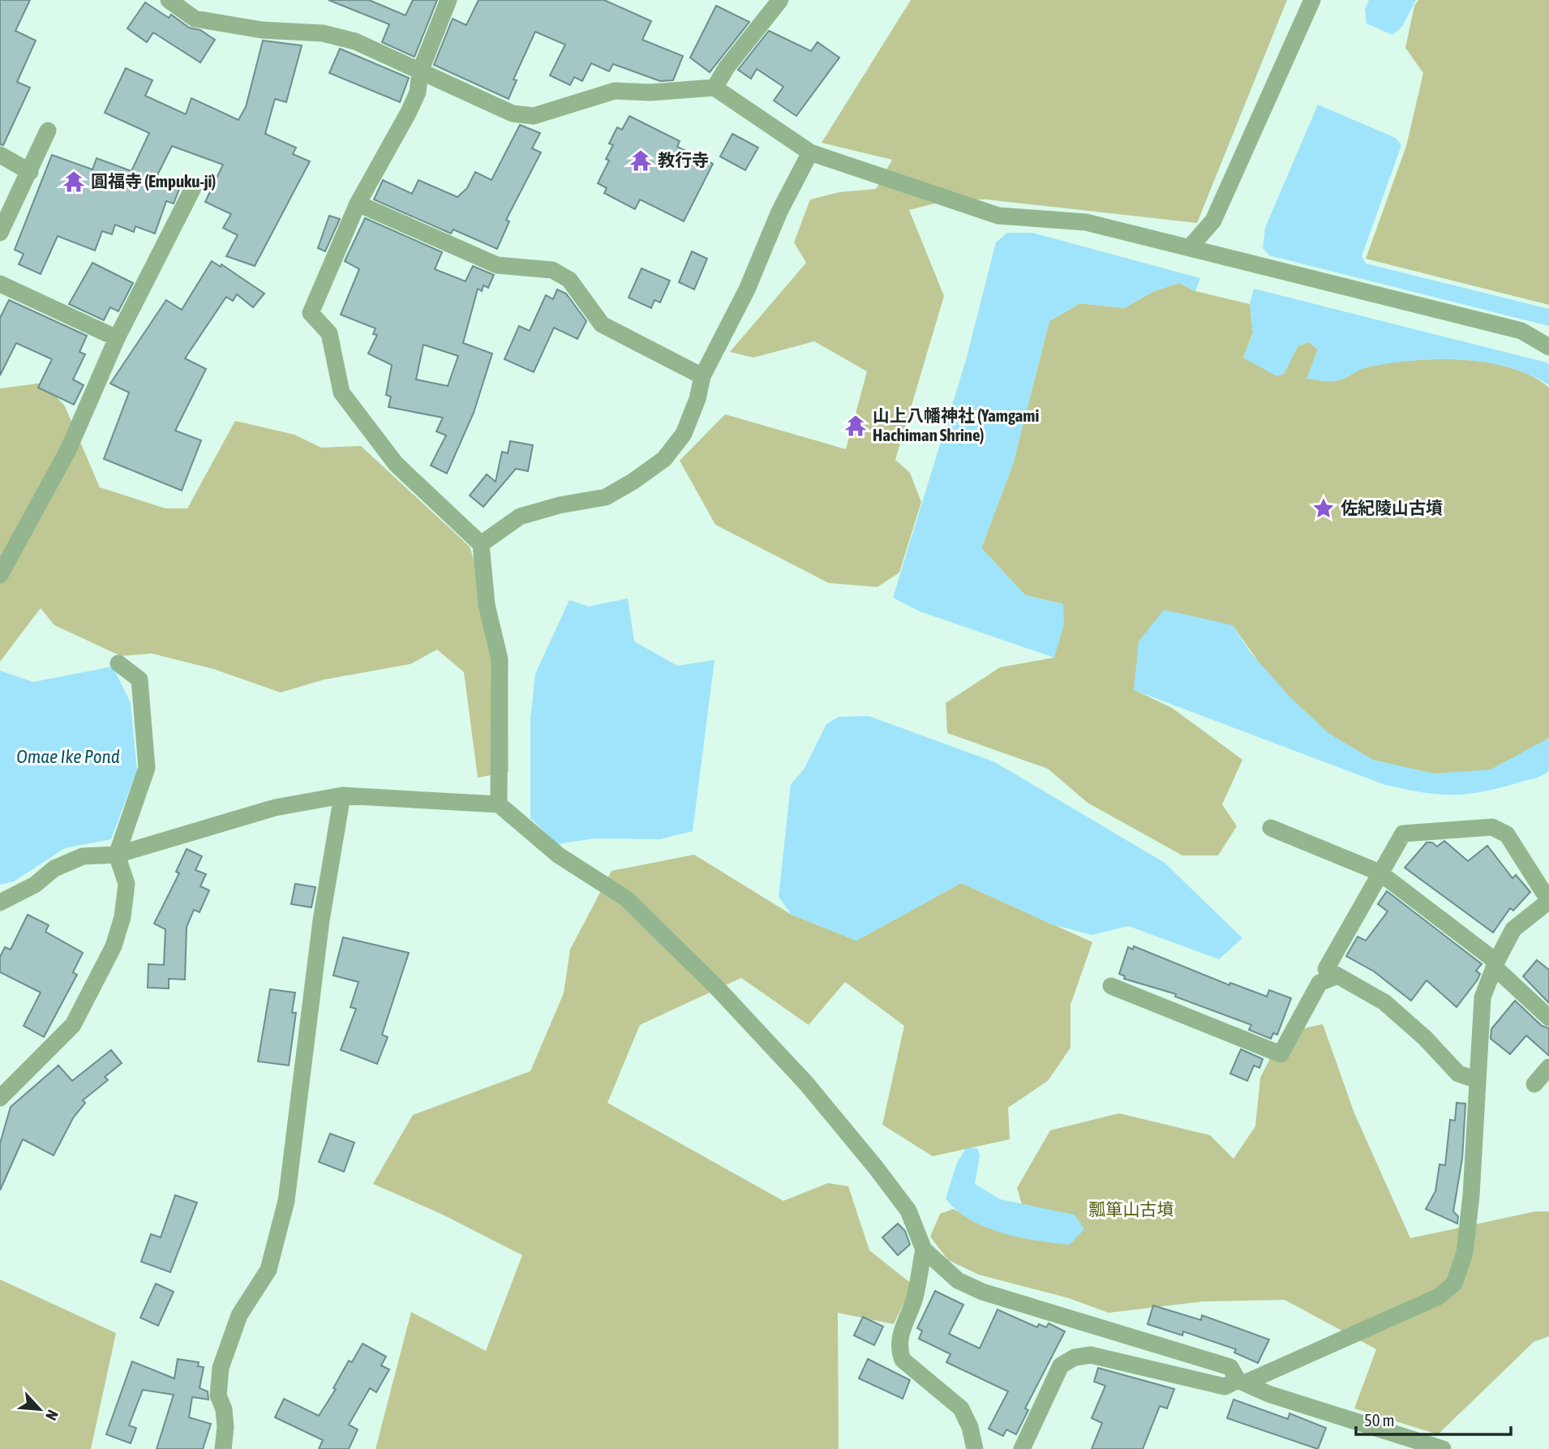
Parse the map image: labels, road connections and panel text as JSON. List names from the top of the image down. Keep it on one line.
{"water":["Omae Ike Pond"],"parks":["瓢箪山古墳"],"places":{"temple":["教行寺","圓福寺 (Empuku-ji)","山上八幡神社 (Yamgami Hachiman Shrine)"],"place":["佐紀陵山古墳"]},"scale_bar":"50 m","north":"bottom right"}
